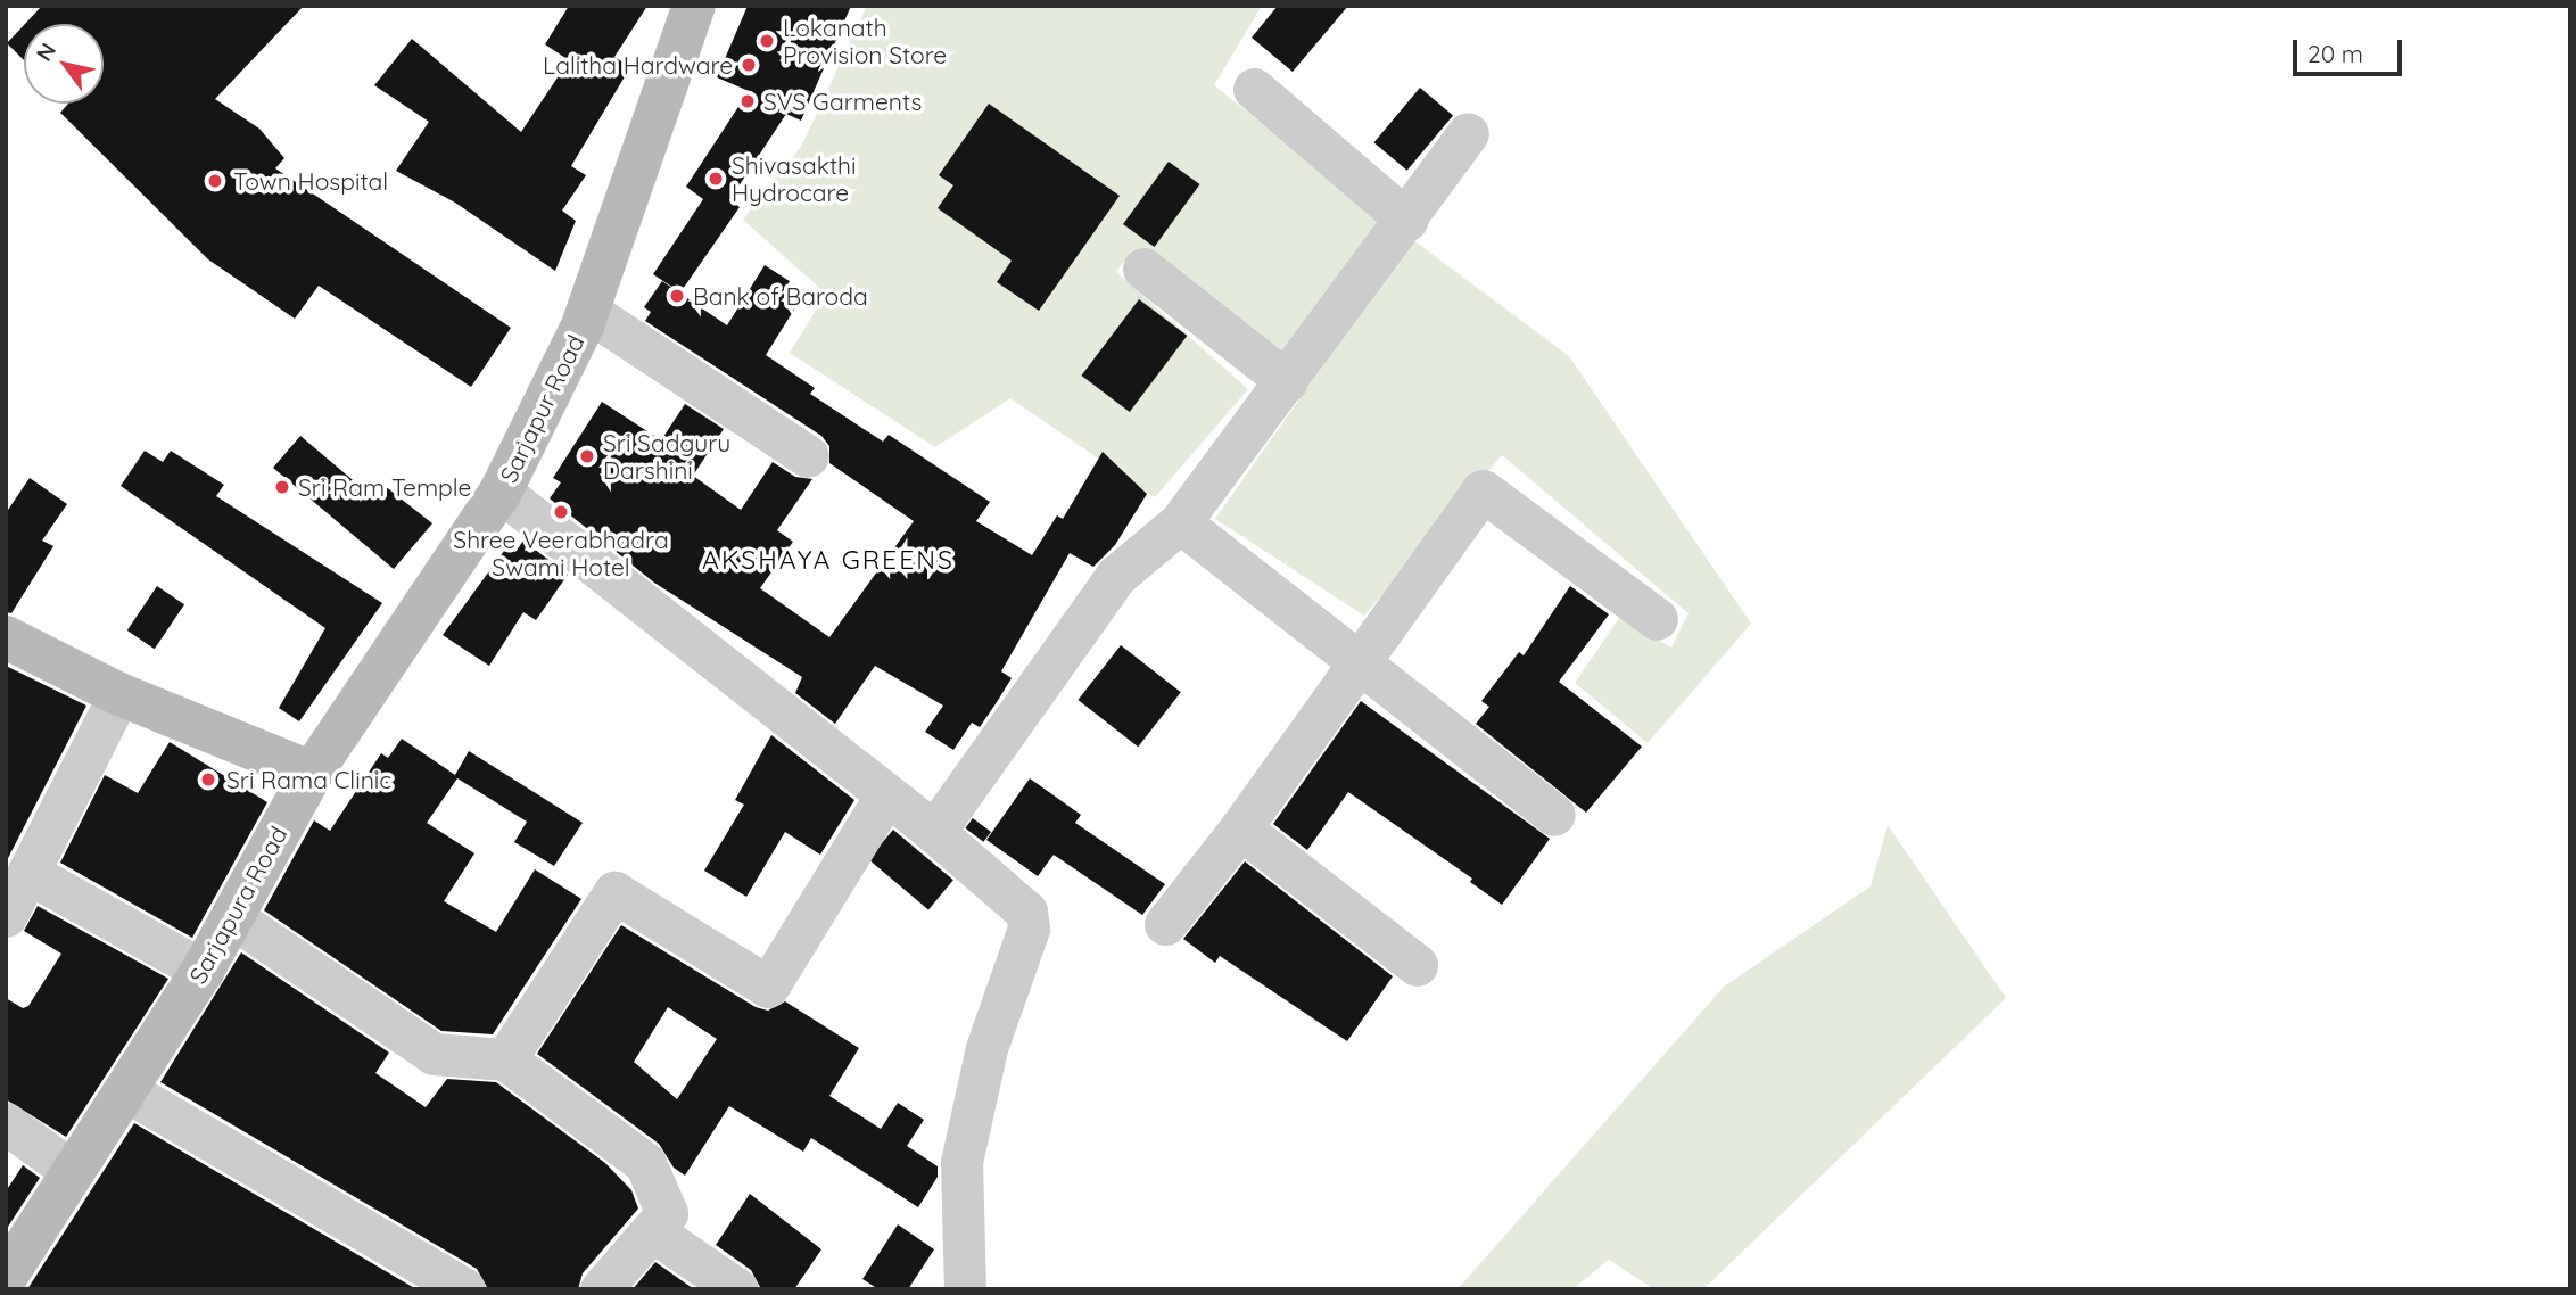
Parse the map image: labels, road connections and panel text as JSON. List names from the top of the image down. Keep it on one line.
{"streets":{"main road":["Sarjapur Road","Sarjapura Road"]},"crossings":[["Sarjapur Road","Sarjapura Road"]],"districts":["AKSHAYA GREENS"],"places":["Lokanath Provision Store","Lalitha Hardware","SVS Garments","Shivasakthi Hydrocare","Town Hospital","Bank of Baroda","Sri Sadguru Darshini","Sri Ram Temple","Shree Veerabhadra Swami Hotel","Sri Rama Clinic"],"scale_bar":"20 m","north":"top left"}
